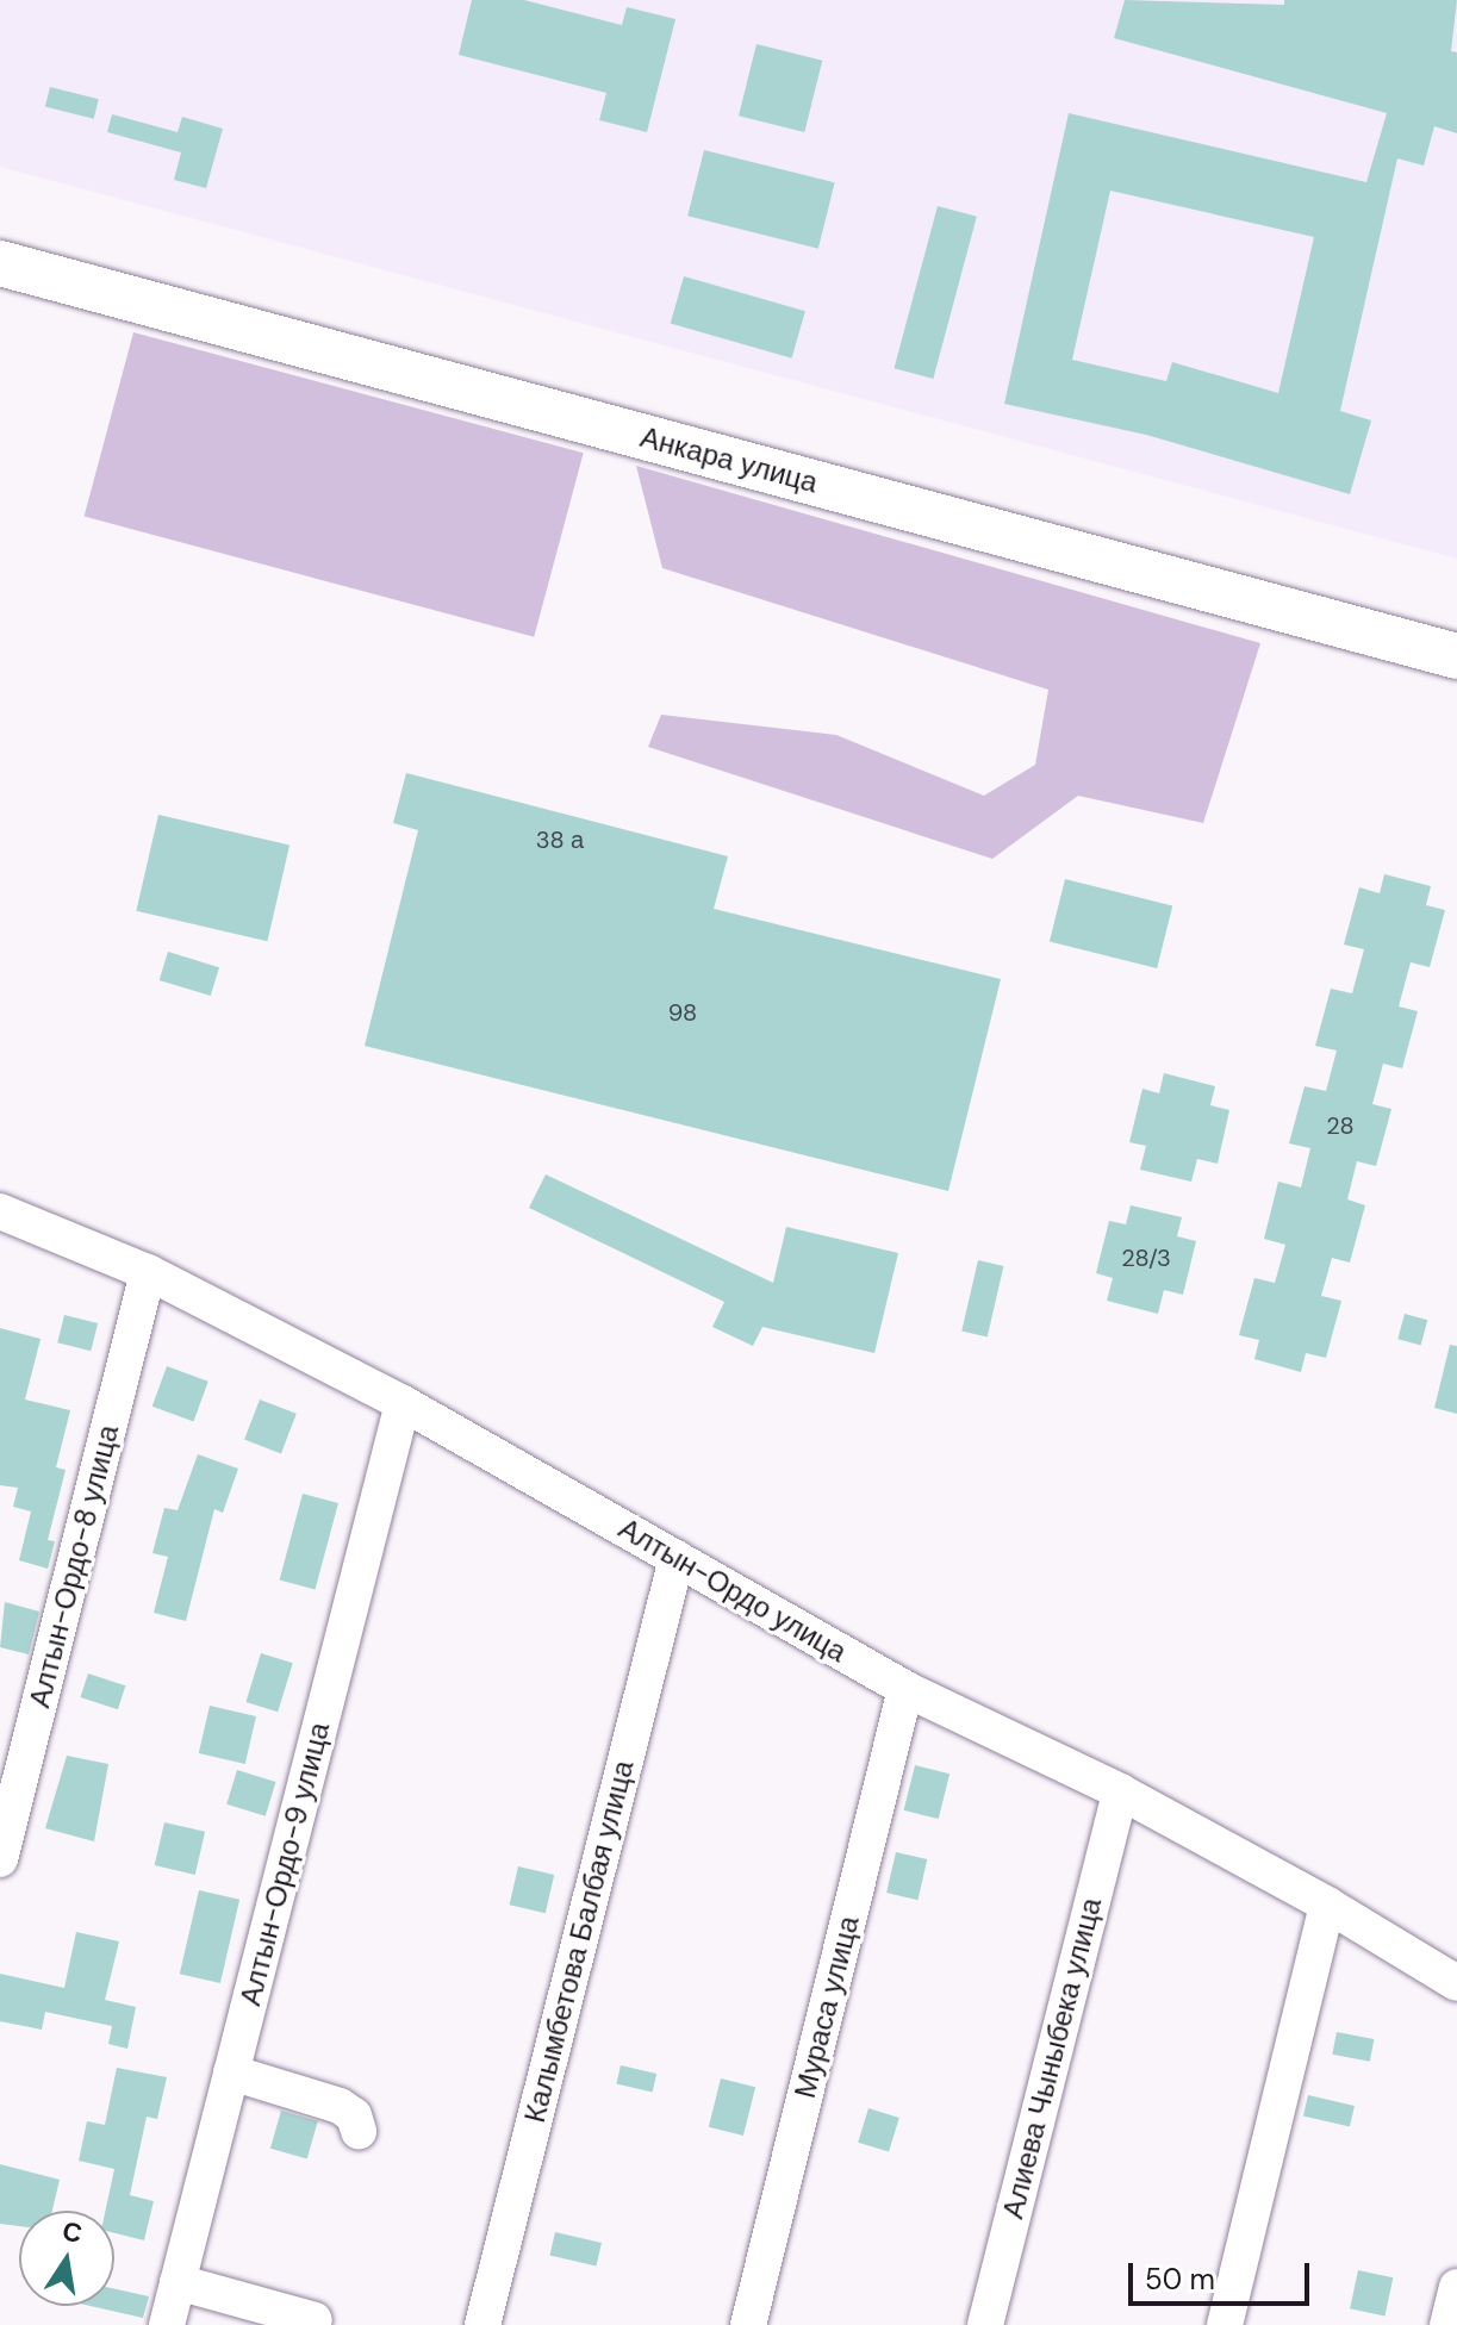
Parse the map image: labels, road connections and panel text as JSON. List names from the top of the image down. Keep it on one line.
{"streets":{"main road":["Анкара улица"],"street":["Алтын-Ордо-8 улица","Алтын-Ордо улица","Алтын-Ордо-9 улица","Калымбетова Балбая улица","Мураса улица","Алиева Чыныбека улица"]},"crossings":[["Алтын-Ордо-8 улица","Алтын-Ордо улица"],["Алтын-Ордо улица","Алтын-Ордо-9 улица"],["Алтын-Ордо улица","Калымбетова Балбая улица"],["Алтын-Ордо улица","Мураса улица"],["Алтын-Ордо улица","Алиева Чыныбека улица"]],"house_numbers":["38 а","98","28","28/3"],"scale_bar":"50 m","north":"top"}
